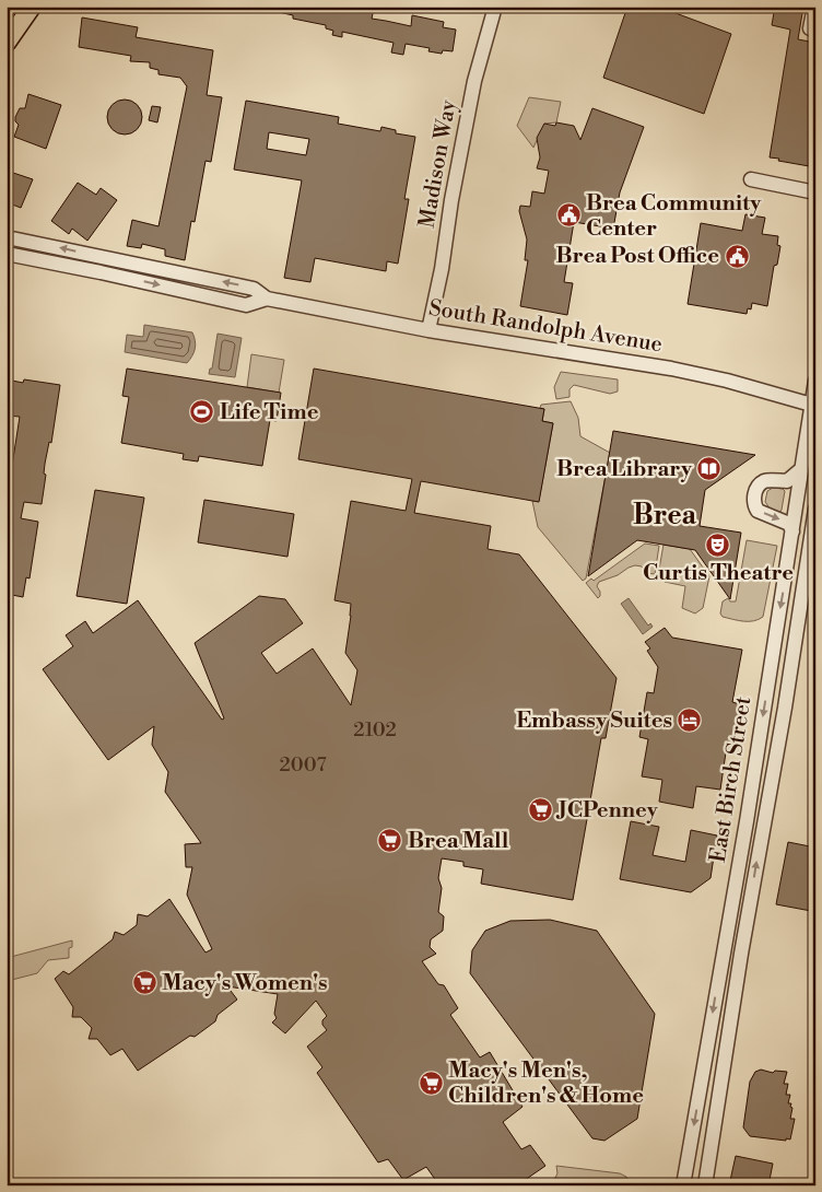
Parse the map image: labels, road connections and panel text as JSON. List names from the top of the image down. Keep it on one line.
{"streets":{"street":["Madison Way","South Randolph Avenue","East Birch Street"]},"crossings":[["Madison Way","South Randolph Avenue"],["South Randolph Avenue","East Birch Street"]],"districts":["Brea"],"places":{"public building":["Brea Community Center","Brea Post Office"],"sports":["Life Time"],"library":["Brea Library"],"theatre":["Curtis Theatre"],"hotel":["Embassy Suites"],"supermarket":["JCPenney","Brea Mall","Macy's Women's","Macy's Men's, Children's & Home"]},"house_numbers":["2102","2007"]}
